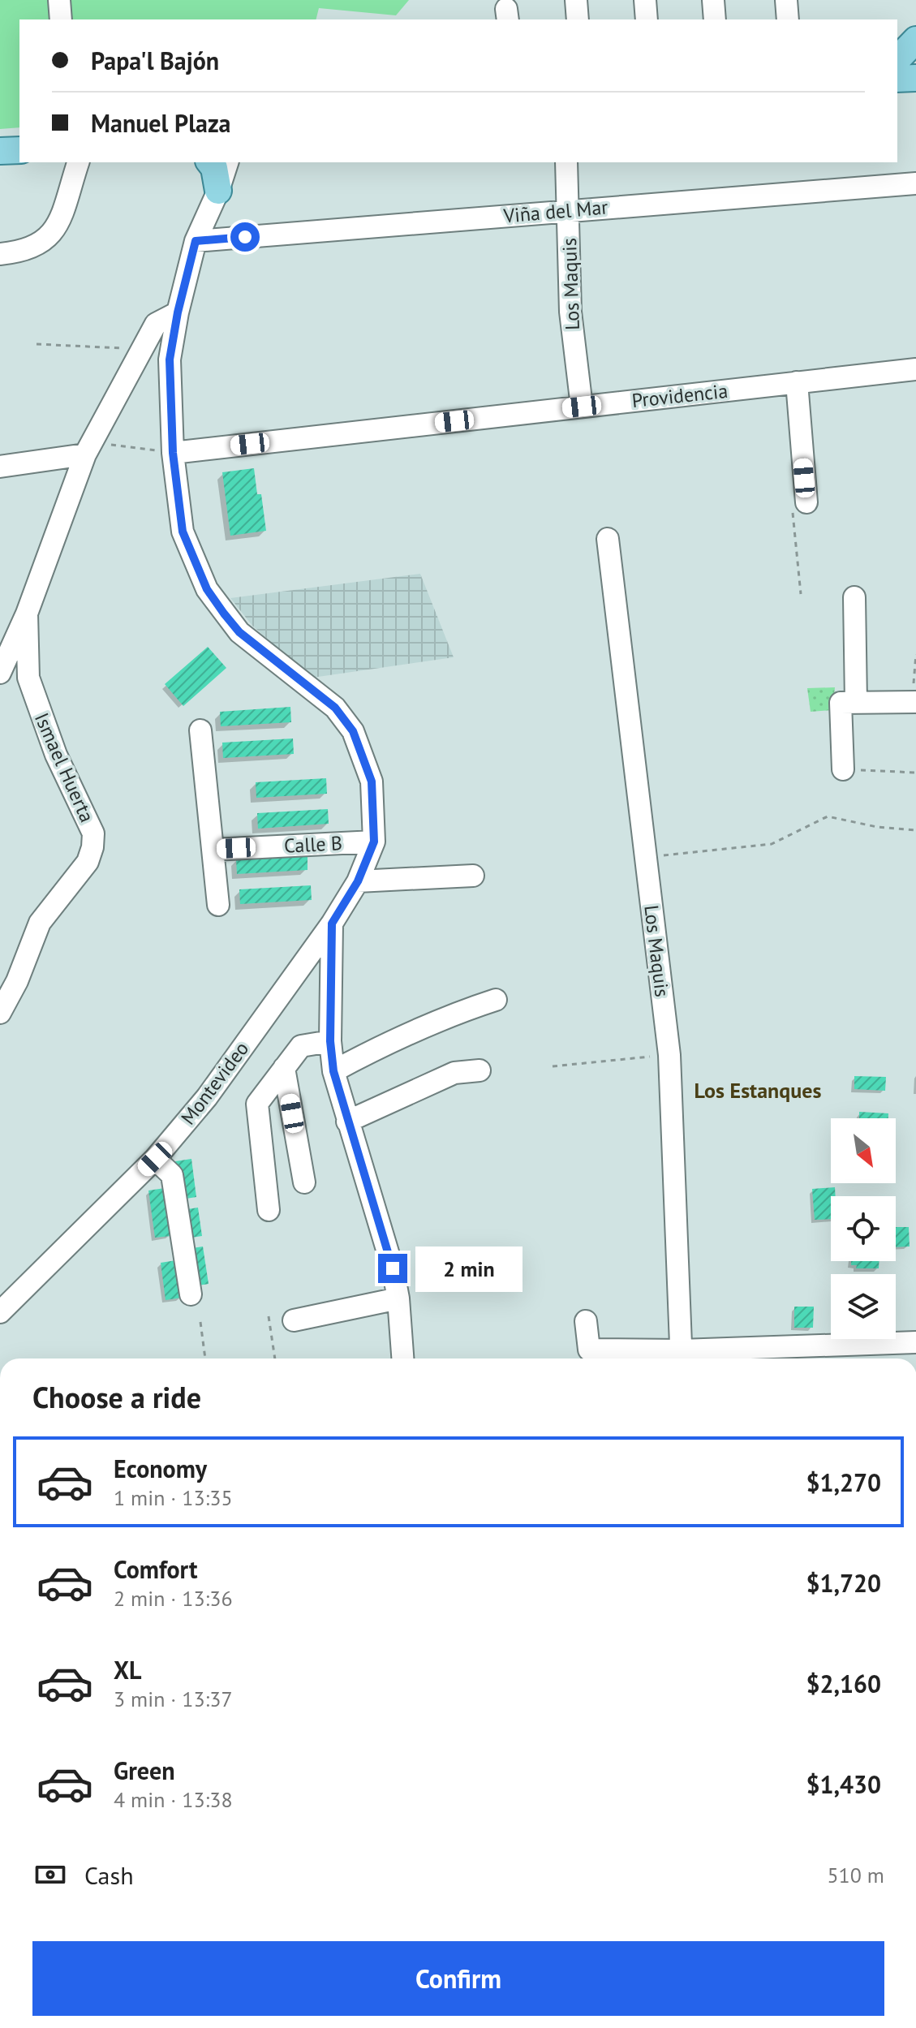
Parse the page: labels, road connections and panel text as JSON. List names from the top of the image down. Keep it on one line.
{"streets":{"street":["Viña del Mar","Los Maquis","Providencia","Ismael Huerta","Calle B","Montevideo"]},"crossings":[["Viña del Mar","Los Maquis"],["Los Maquis","Providencia"],["Calle B","Montevideo"]],"districts":["Los Estanques"],"north":"bottom right","page":{"banner":["Papa'l Bajón","Manuel Plaza"],"bubble":"2 min","heading":"Choose a ride","list":[{"name":"Economy","note":"1 min · 13:35","value":"$1,270"},{"name":"Comfort","note":"2 min · 13:36","value":"$1,720"},{"name":"XL","note":"3 min · 13:37","value":"$2,160"},{"name":"Green","note":"4 min · 13:38","value":"$1,430"}],"pay":["Cash","510 m"],"buttons":"Confirm"}}
